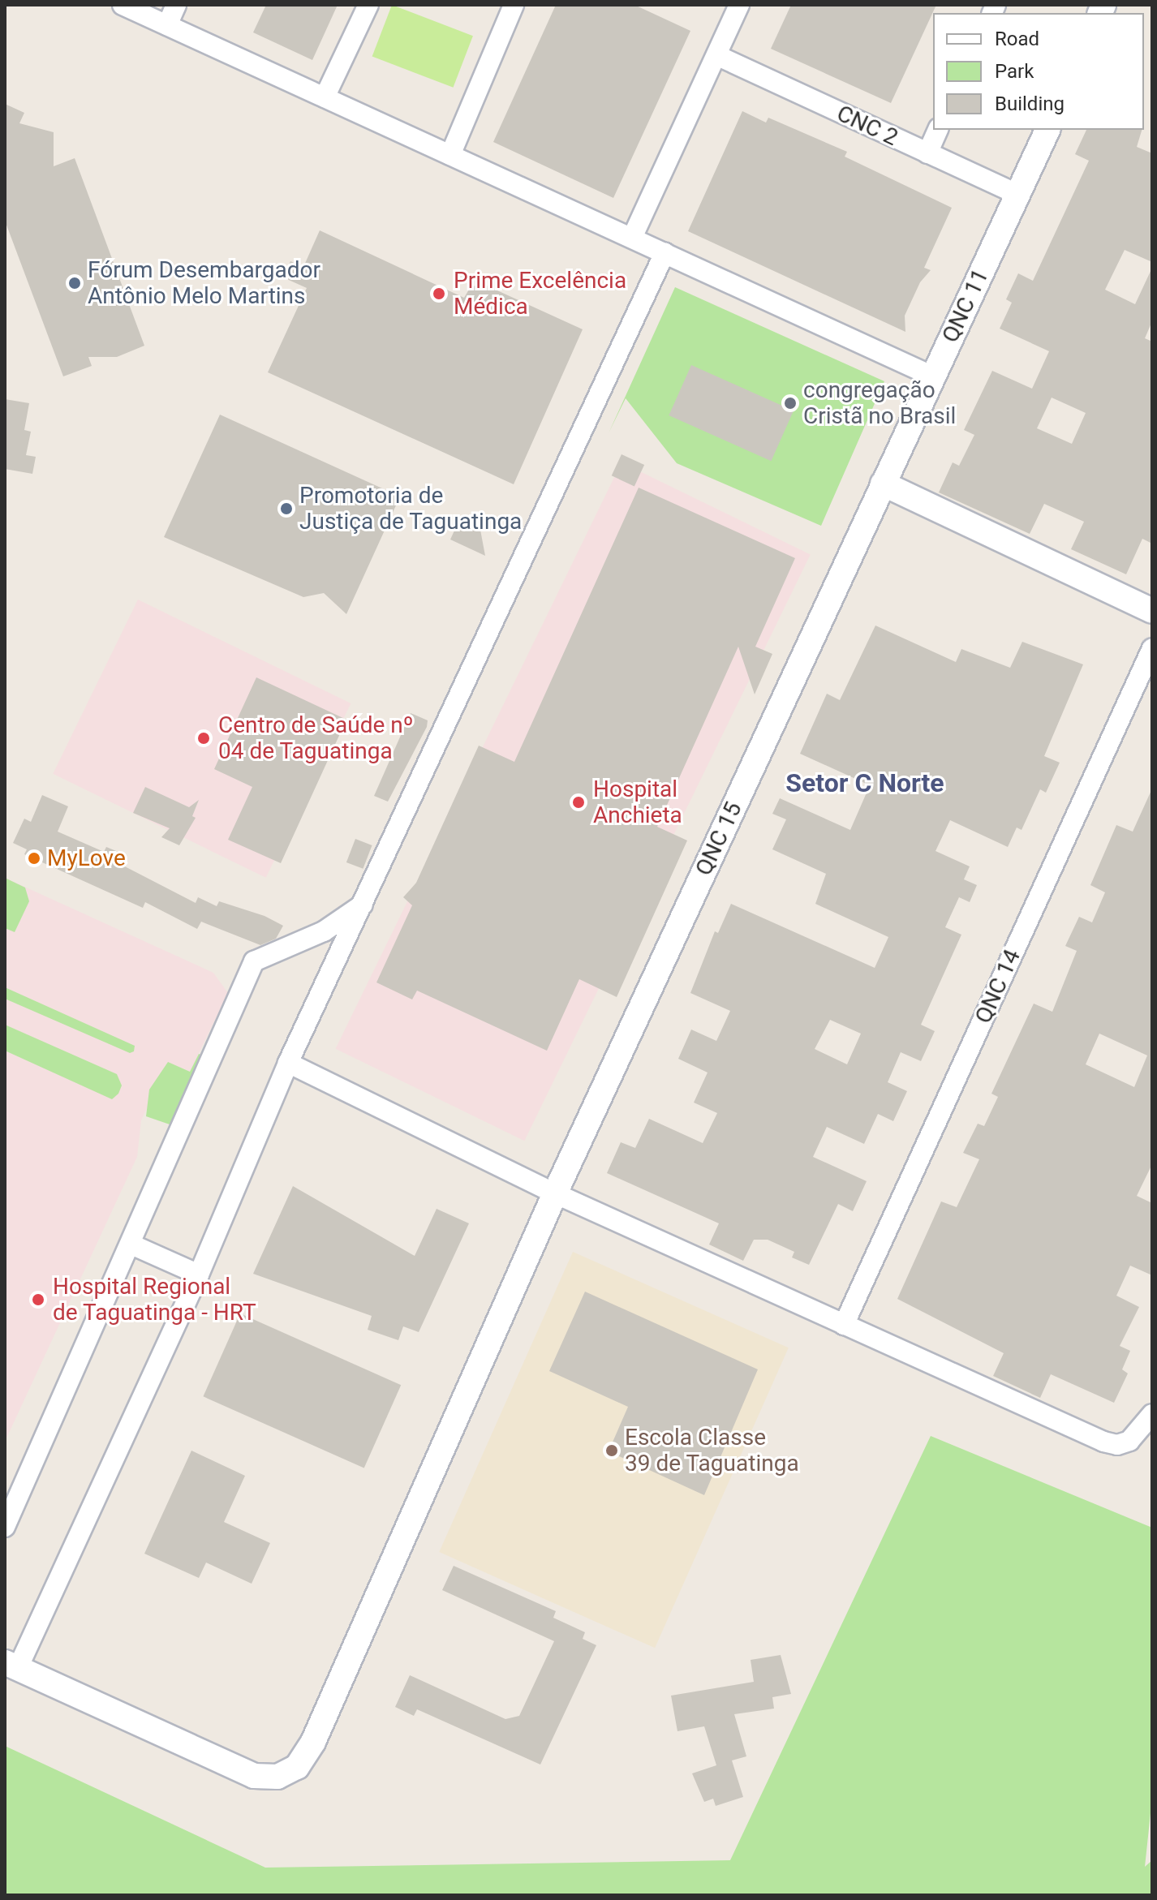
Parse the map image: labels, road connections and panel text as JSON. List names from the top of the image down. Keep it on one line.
{"streets":{"street":["CNC 2","QNC 11","QNC 15","QNC 14"]},"crossings":[["CNC 2","QNC 11"],["QNC 11","QNC 15"]],"districts":["Setor C Norte"],"places":["Fórum Desembargador Antônio Melo Martins","Prime Excelência Médica","congregação Cristã no Brasil","Promotoria de Justiça de Taguatinga","Centro de Saúde nº 04 de Taguatinga","Hospital Anchieta","MyLove","Hospital Regional de Taguatinga - HRT","Escola Classe 39 de Taguatinga"],"legend":["Road","Park","Building"]}
